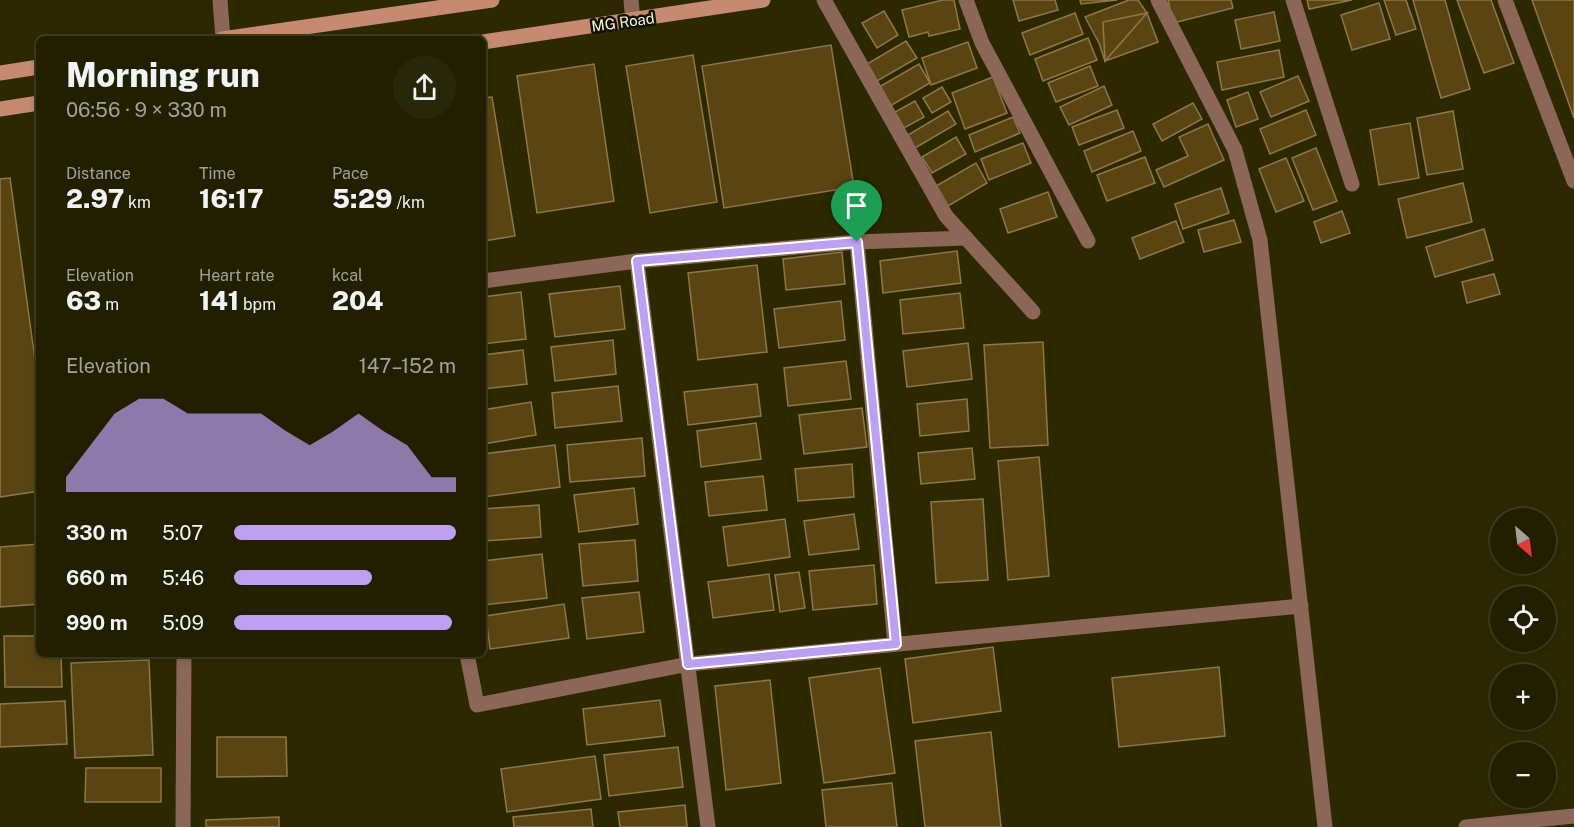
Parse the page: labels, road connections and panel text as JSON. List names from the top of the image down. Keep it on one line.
{"streets":{"main road":["MG Road"]},"north":"bottom right","page":{"heading":["Morning run","06:56 · 9 × 330 m"],"stats":[["Distance","2.97 km"],["Time","16:17"],["Pace","5:29 /km"],["Elevation","63 m"],["Heart rate","141 bpm"],["kcal","204"]],"chart":["Elevation","147–152 m"],"map_buttons":["+","−"],"list":[{"name":"330 m","note":"5:07"},{"name":"660 m","note":"5:46"},{"name":"990 m","note":"5:09"}]}}
